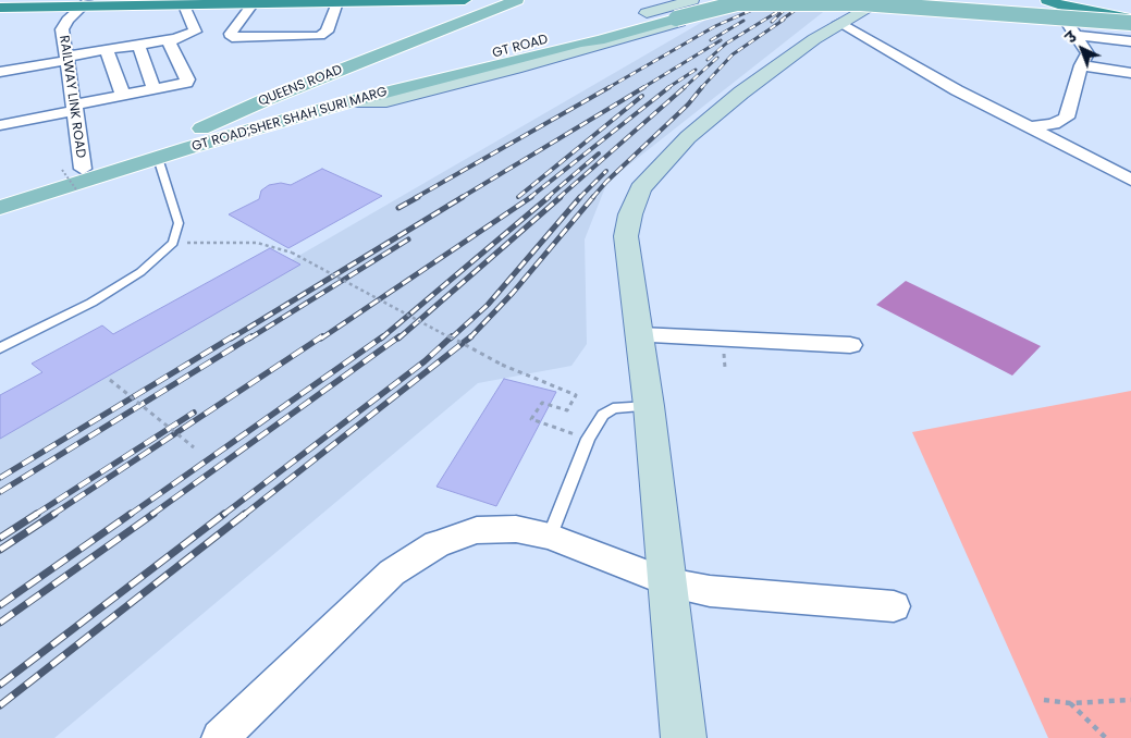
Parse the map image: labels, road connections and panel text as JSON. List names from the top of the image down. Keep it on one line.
{"streets":{"main road":["GT ROAD","QUEENS ROAD","GT ROAD;SHER SHAH SURI MARG"],"street":["RAILWAY LINK ROAD"]},"crossings":[["GT ROAD","GT ROAD;SHER SHAH SURI MARG"],["QUEENS ROAD","RAILWAY LINK ROAD"],["QUEENS ROAD","GT ROAD;SHER SHAH SURI MARG"]],"north":"top left"}
